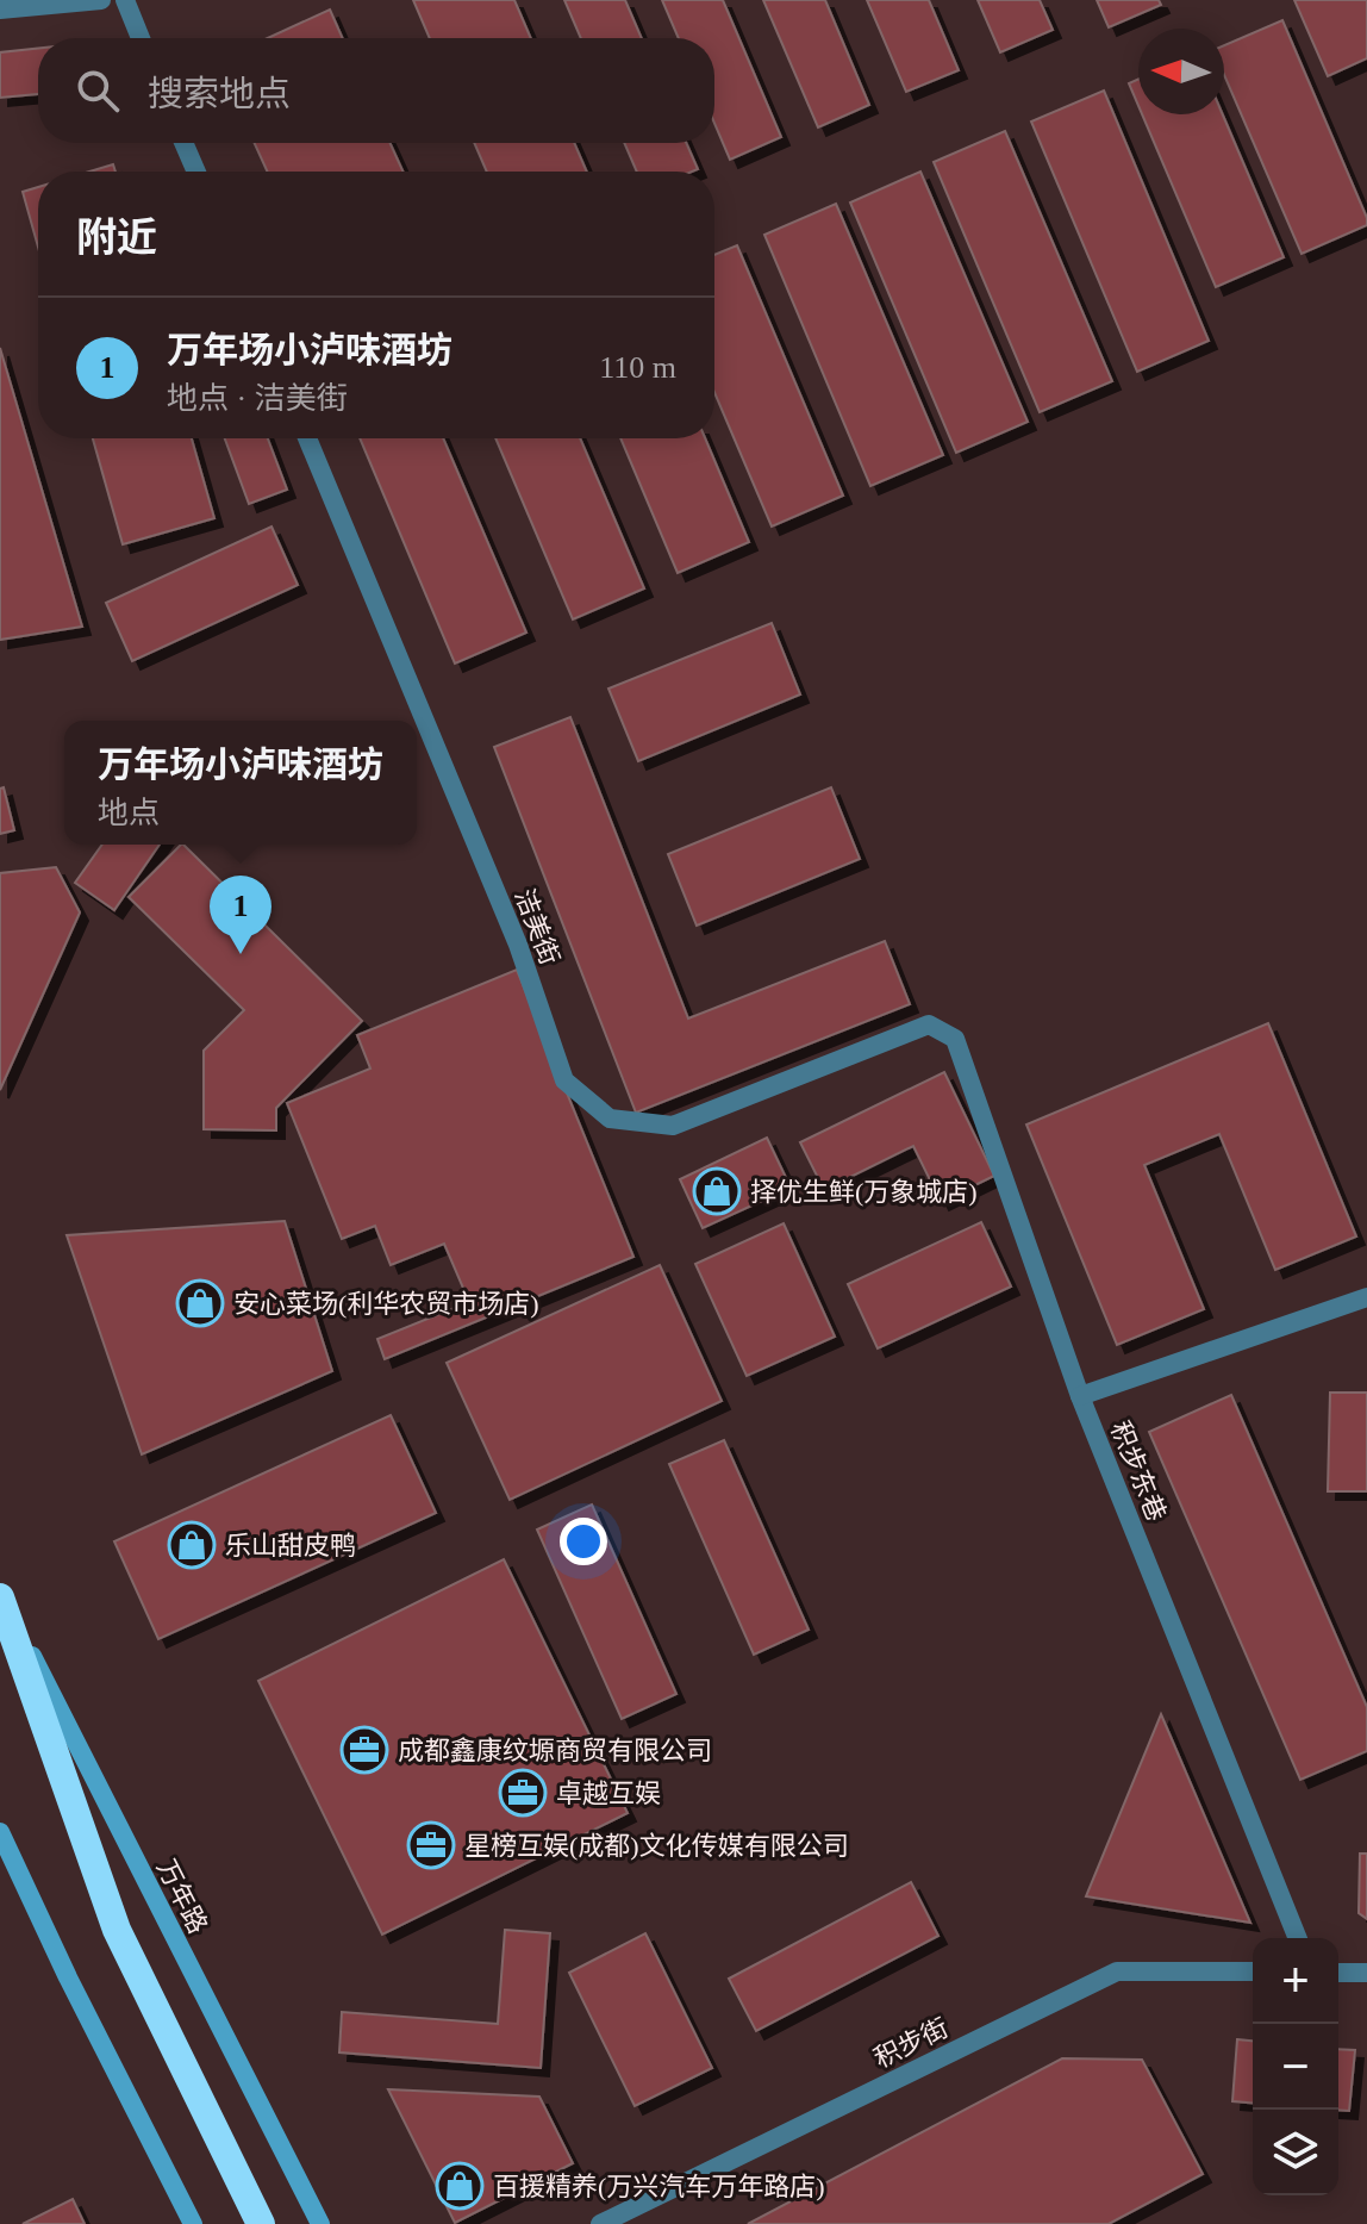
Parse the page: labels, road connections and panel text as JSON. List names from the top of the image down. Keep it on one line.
{"streets":{"main road":["万年路"],"street":["洁美街","积步东巷","积步街"]},"crossings":[["洁美街","积步东巷"]],"places":{"shop":["择优生鲜(万象城店)","安心菜场(利华农贸市场店)","乐山甜皮鸭","百援精养(万兴汽车万年路店)"],"office":["成都鑫康纹塬商贸有限公司","卓越互娱","星榜互娱(成都)文化传媒有限公司"]},"north":"left","page":{"search":"搜索地点","heading":"附近","list":[{"mark":"1","name":"万年场小泸味酒坊","note":"地点 · 洁美街","value":"110 m"}],"popup":["万年场小泸味酒坊","地点"],"pins":"1","map_buttons":["+","−"]}}
